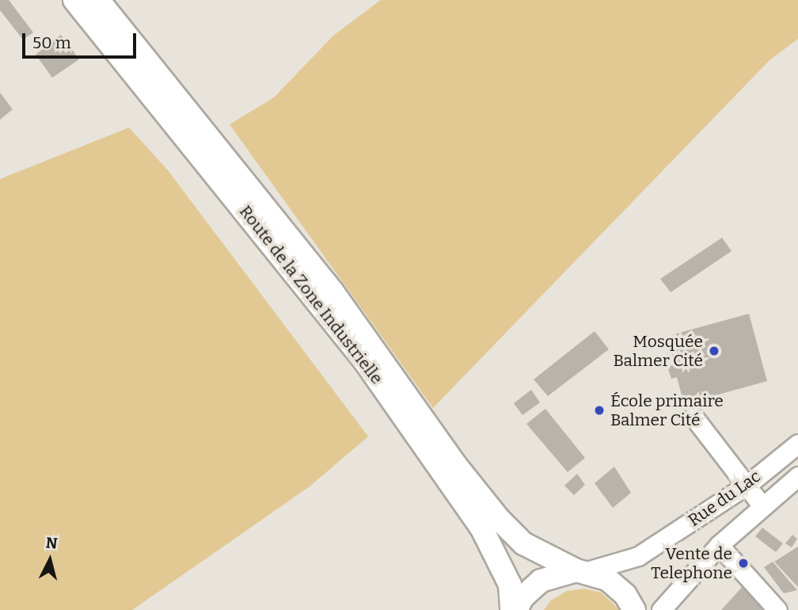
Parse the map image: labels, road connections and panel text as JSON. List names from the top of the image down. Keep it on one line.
{"streets":{"main road":["Route de la Zone Industrielle"],"street":["Rue du Lac"]},"crossings":[["Route de la Zone Industrielle","Rue du Lac"]],"places":["Mosquée Balmer Cité","École primaire Balmer Cité","Vente de Telephone"],"scale_bar":"50 m","north":"top"}
